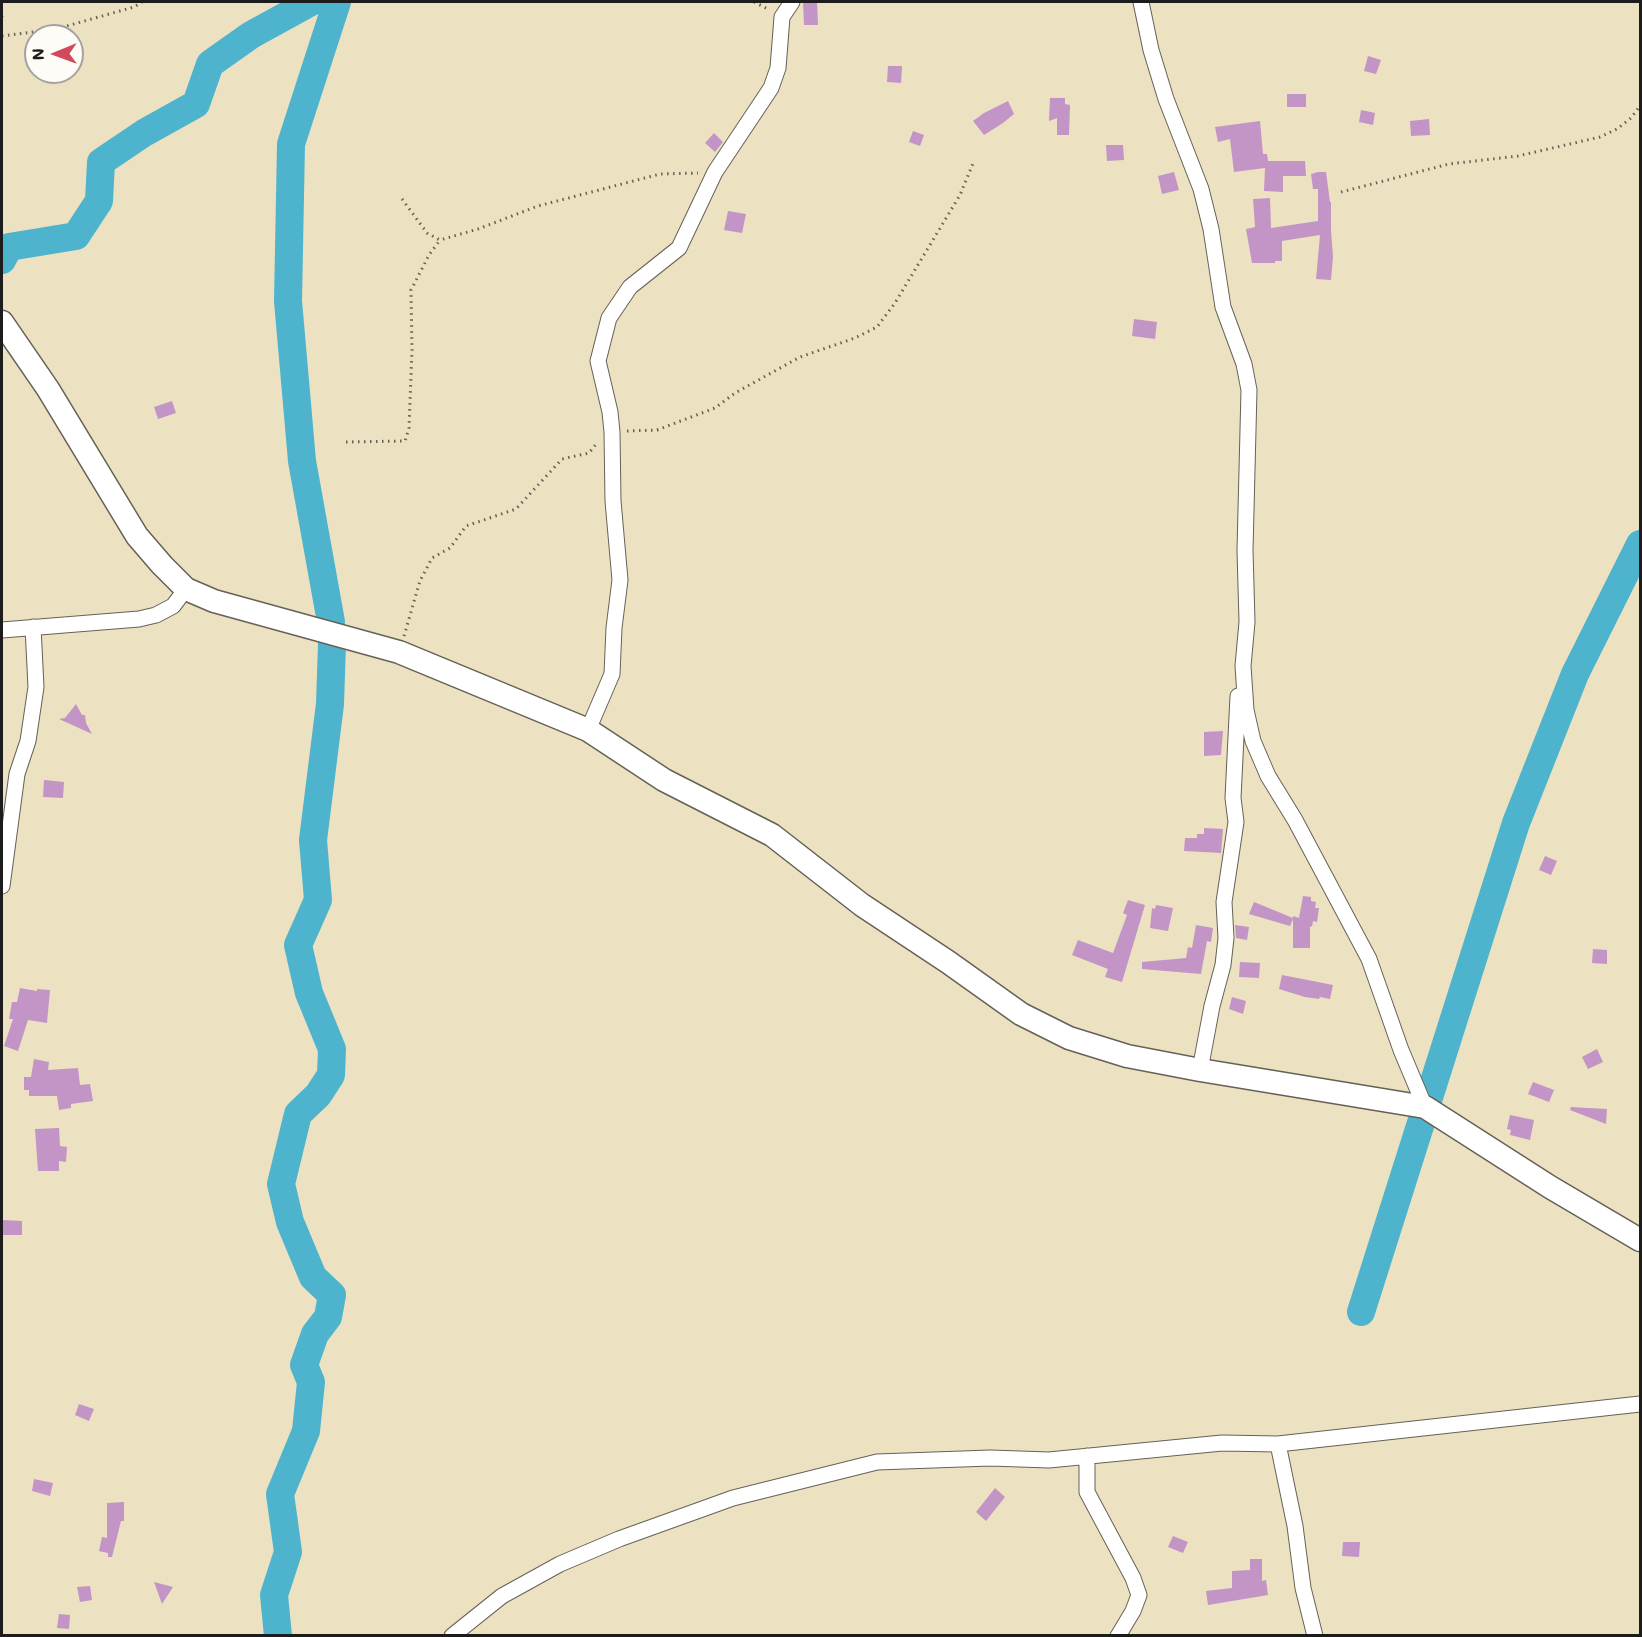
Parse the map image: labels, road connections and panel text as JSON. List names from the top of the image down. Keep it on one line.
{"north":"left"}
